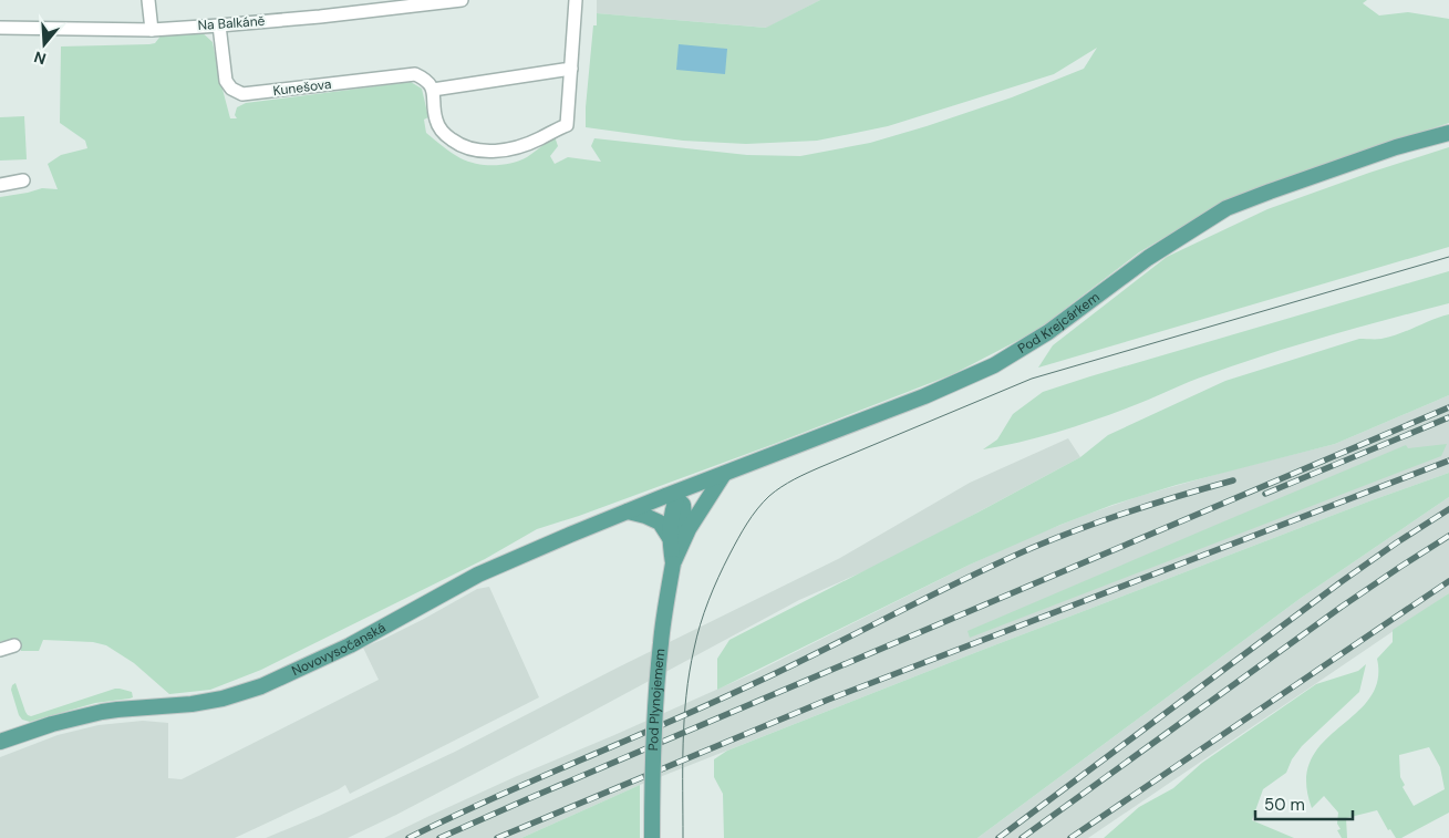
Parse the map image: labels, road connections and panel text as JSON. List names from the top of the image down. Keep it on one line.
{"streets":{"main road":["Pod Krejcárkem","Novovysočanská","Pod Plynojemem"],"street":["Na Balkáně","Kunešova"]},"crossings":[["Na Balkáně","Kunešova"],["Pod Krejcárkem","Novovysočanská"]],"scale_bar":"50 m","north":"bottom"}
